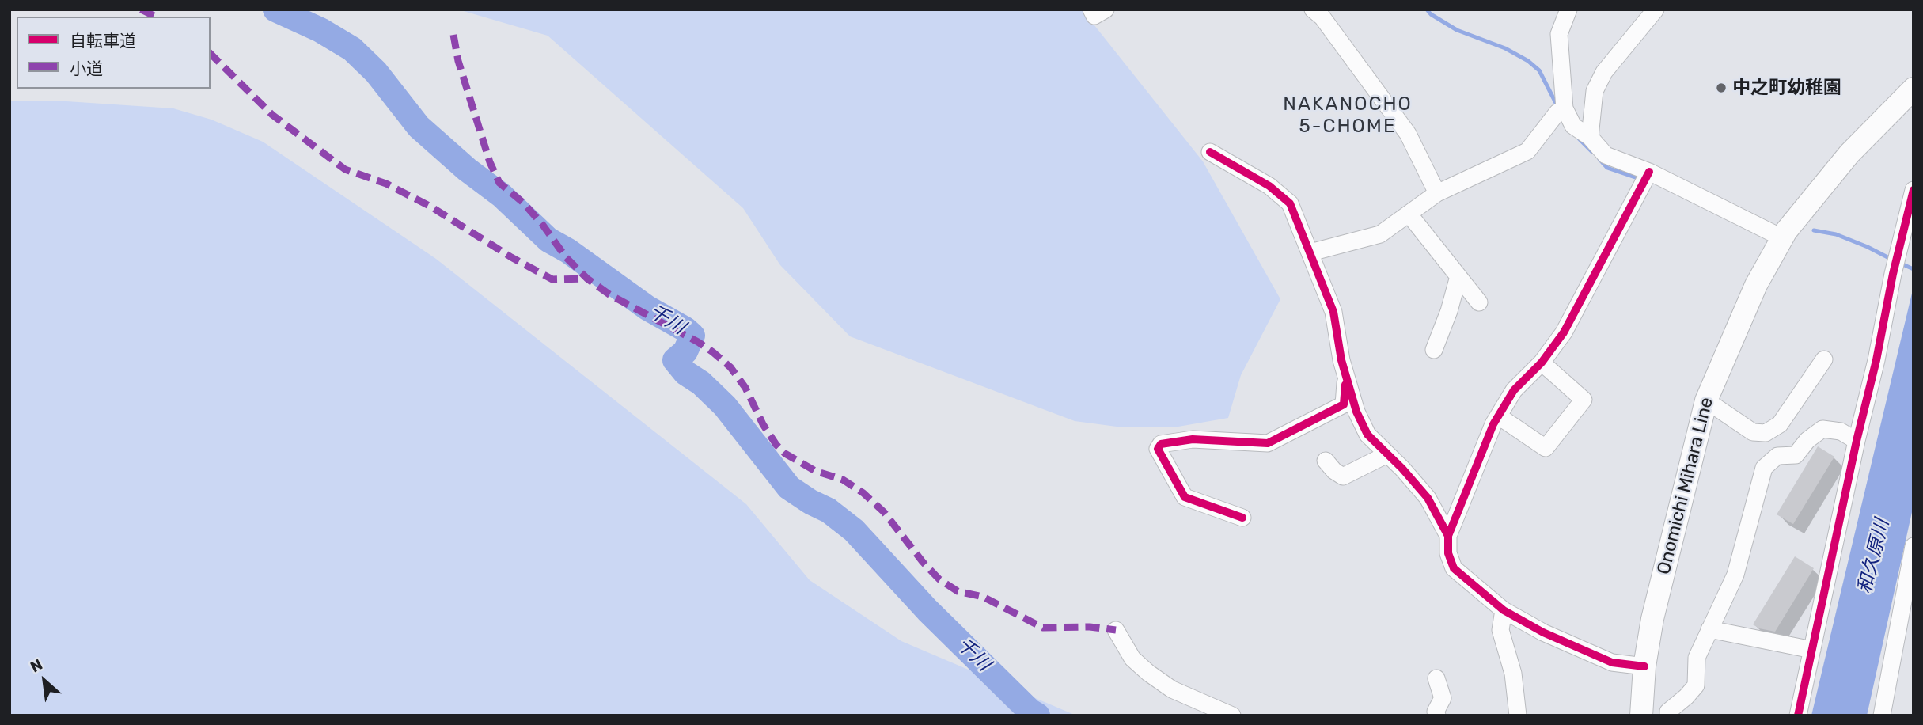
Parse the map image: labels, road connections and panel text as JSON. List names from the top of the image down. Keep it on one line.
{"streets":{"main road":["Onomichi Mihara Line"]},"districts":["NAKANOCHO 5-CHOME"],"water":["千川","和久原川"],"places":["中之町幼稚園"],"legend":["自転車道","小道"],"north":"top left"}
